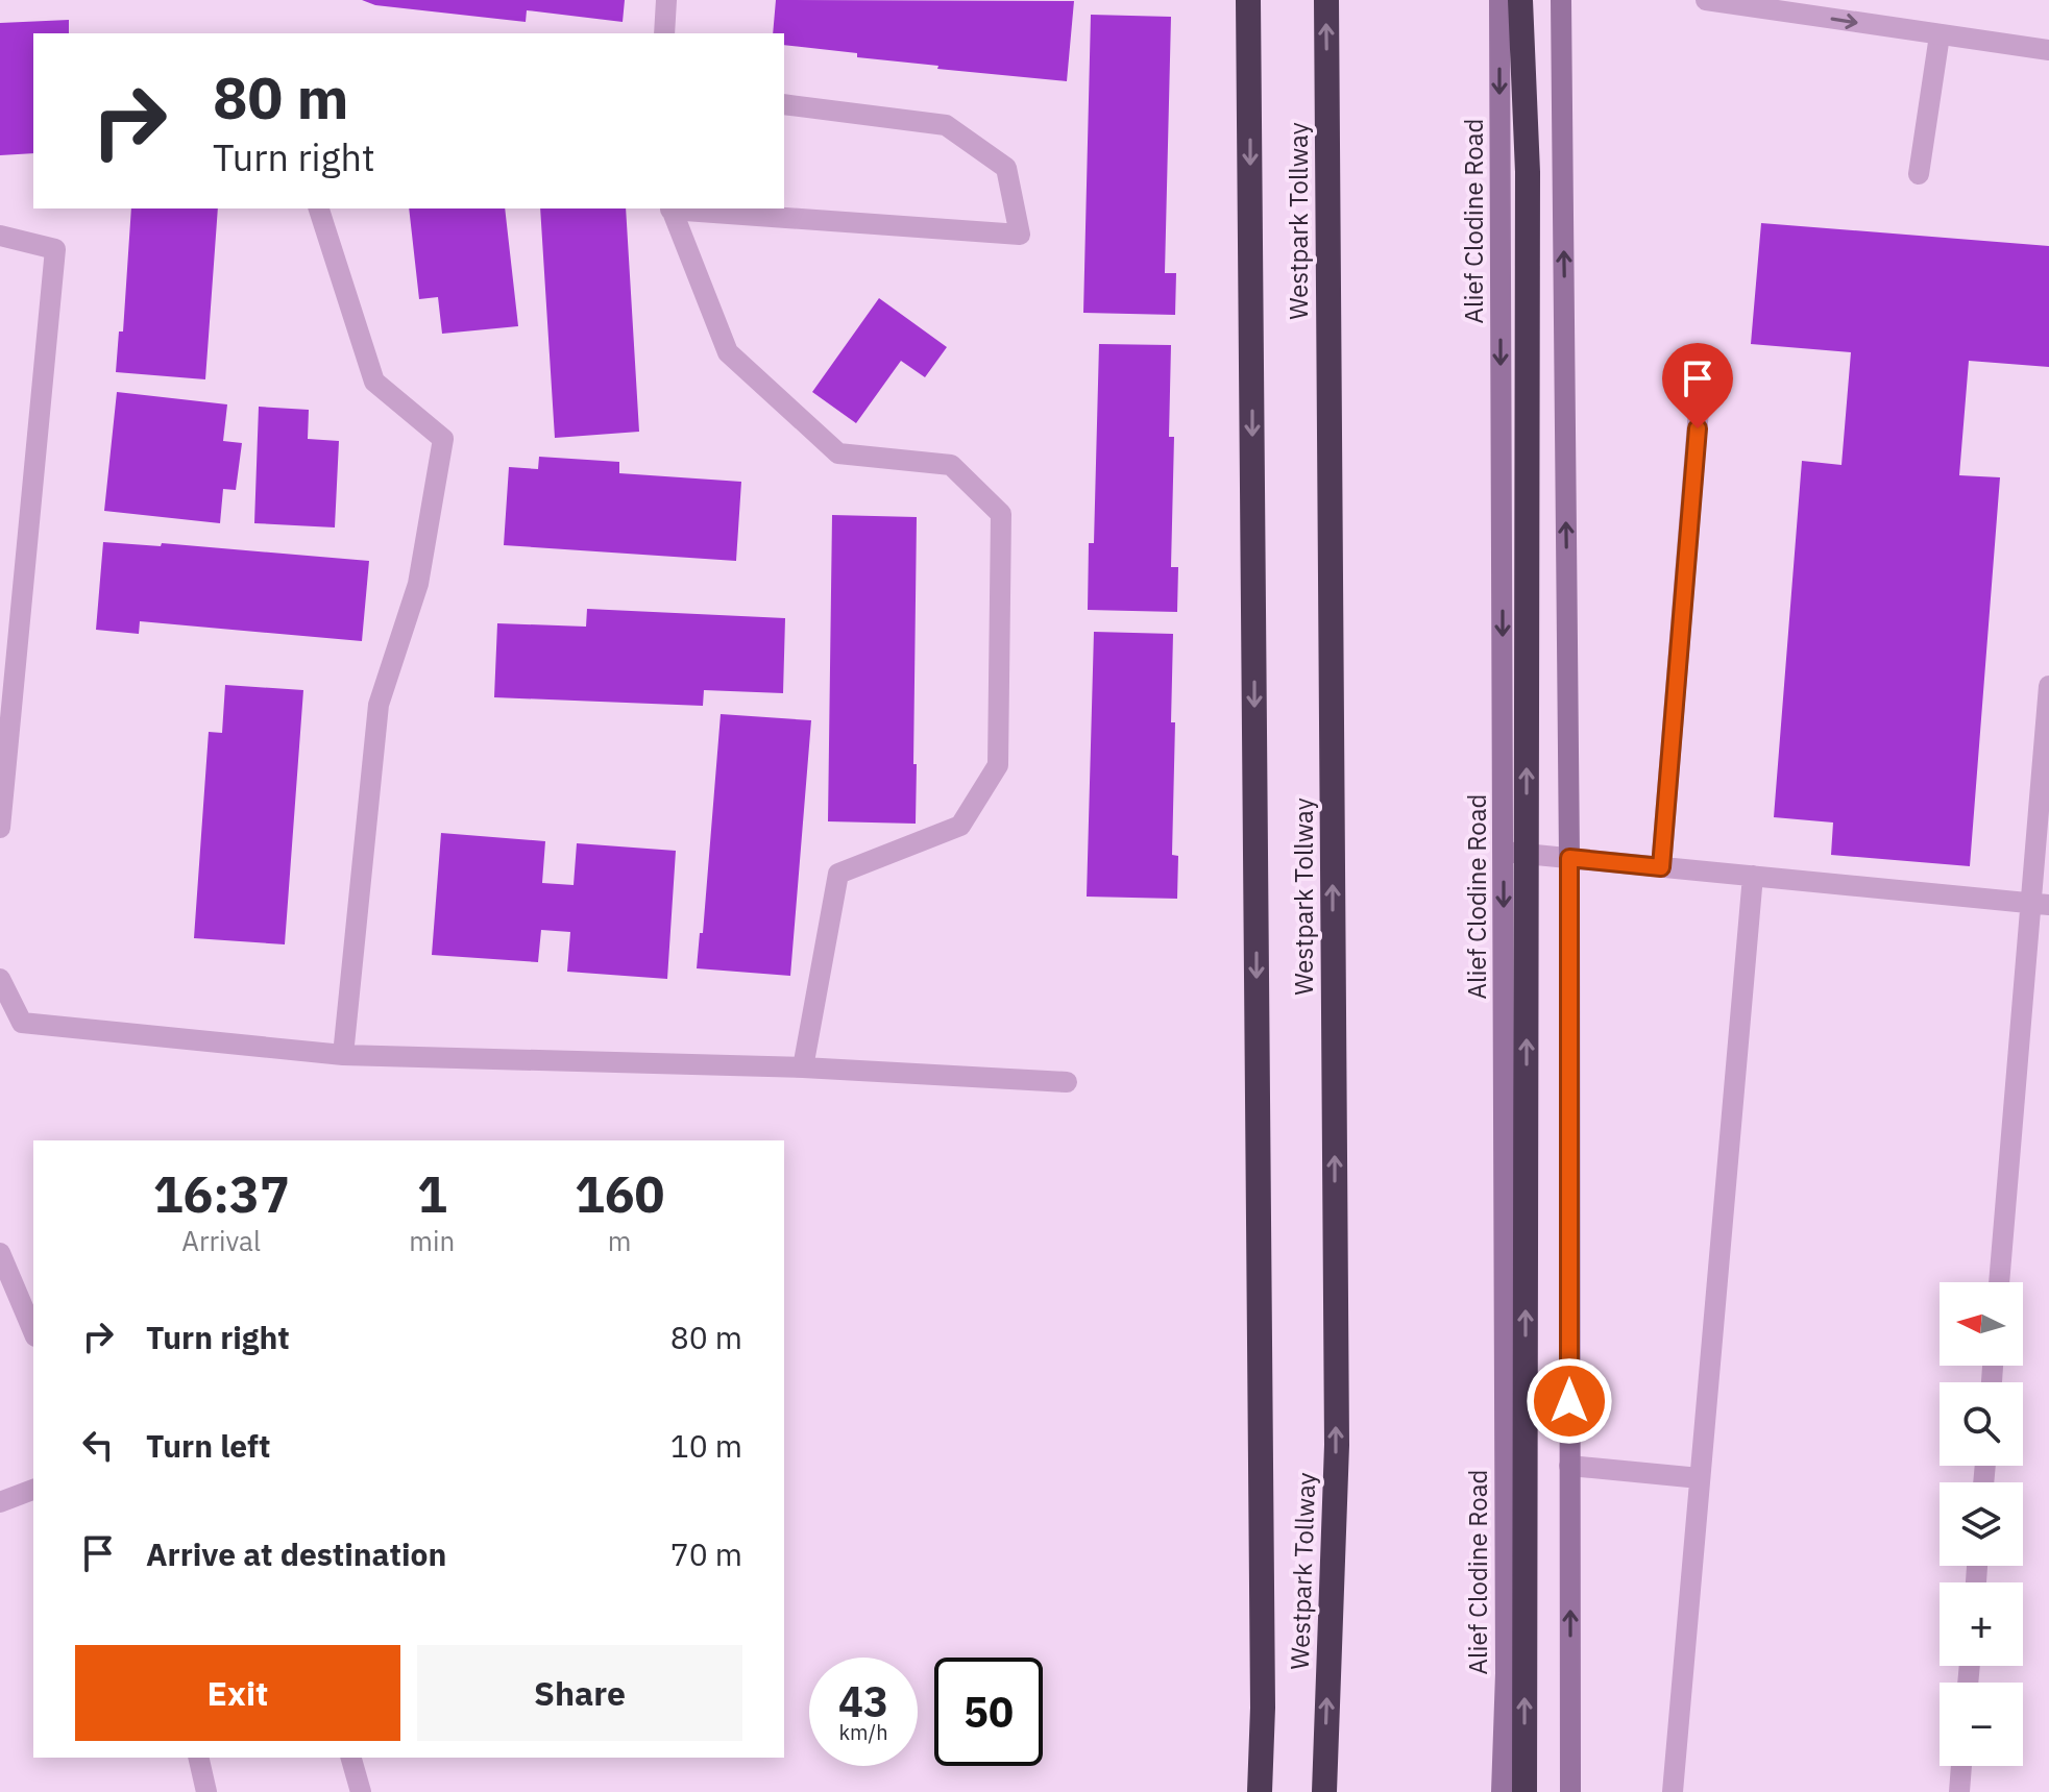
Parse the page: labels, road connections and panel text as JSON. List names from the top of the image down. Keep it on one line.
{"streets":{"highway":["Westpark Tollway"],"main road":["Alief Clodine Road"]},"north":"left","page":{"turn":["80 m","Turn right"],"eta":["16:37","Arrival","1","min","160","m"],"map_buttons":["+","−"],"list":[{"name":"Turn right","value":"80 m"},{"name":"Turn left","value":"10 m"},{"name":"Arrive at destination","value":"70 m"}],"buttons":["Exit","Share"],"speed":"43 km/h","limit":"50"}}
